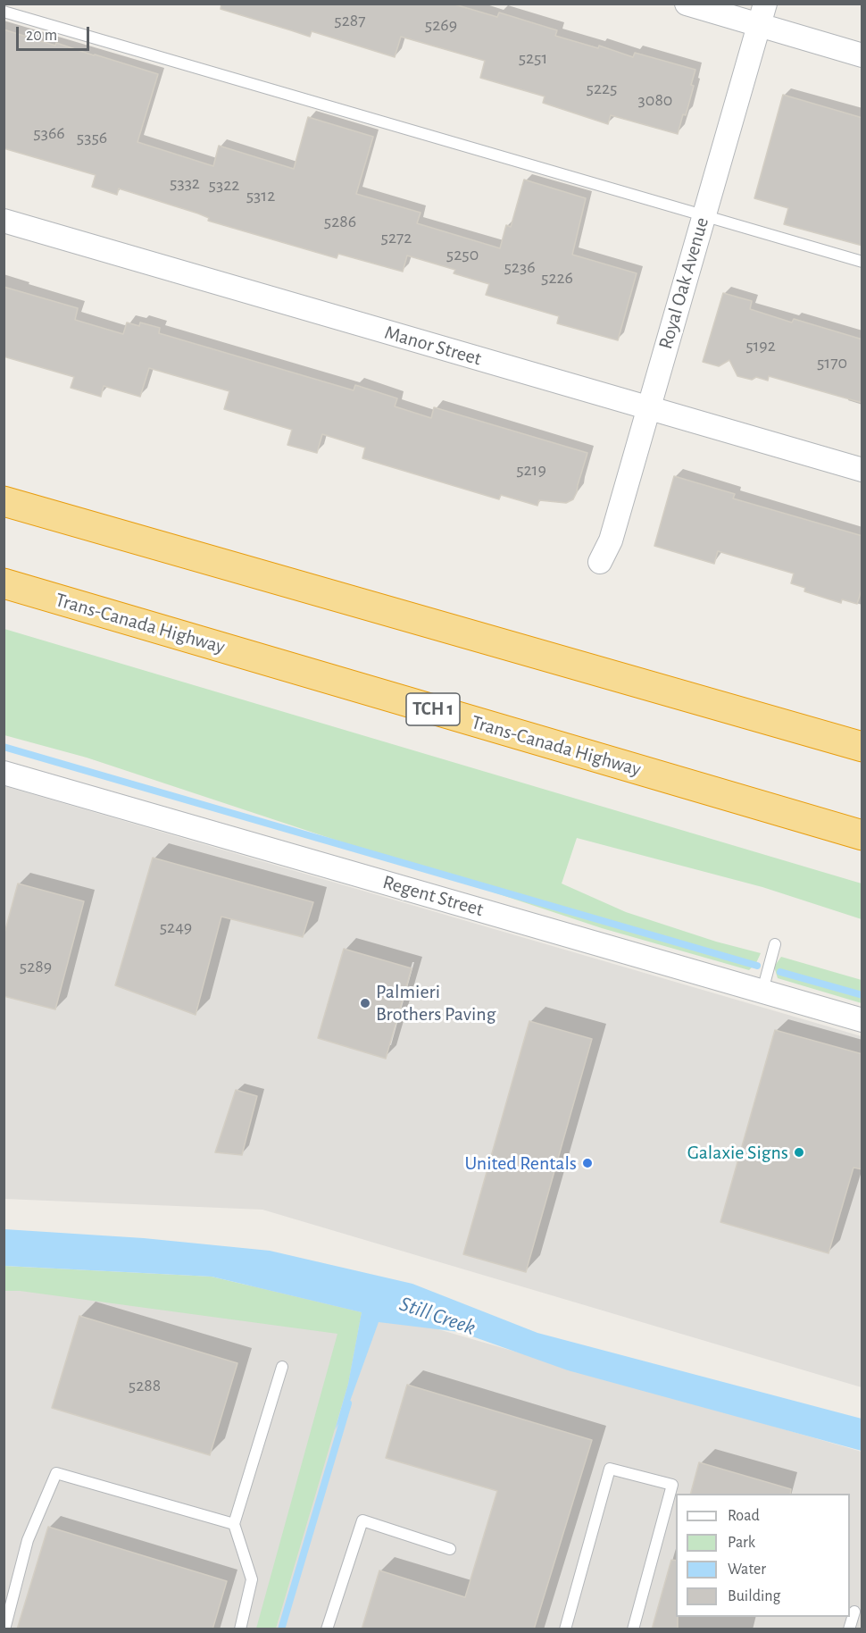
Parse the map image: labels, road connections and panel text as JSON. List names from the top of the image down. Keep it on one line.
{"streets":{"highway":["Trans-Canada Highway","TCH 1"],"street":["Royal Oak Avenue","Manor Street","Regent Street"]},"crossings":[["Royal Oak Avenue","Manor Street"]],"water":["Still Creek"],"places":["Palmieri Brothers Paving","Galaxie Signs","United Rentals"],"house_numbers":["5287","5269","5251","5225","3080","5366","5356","5332","5322","5312","5286","5272","5250","5236","5226","5192","5170","5219","5249","5289","5288"],"legend":["Road","Park","Water","Building"],"scale_bar":"20 m"}
